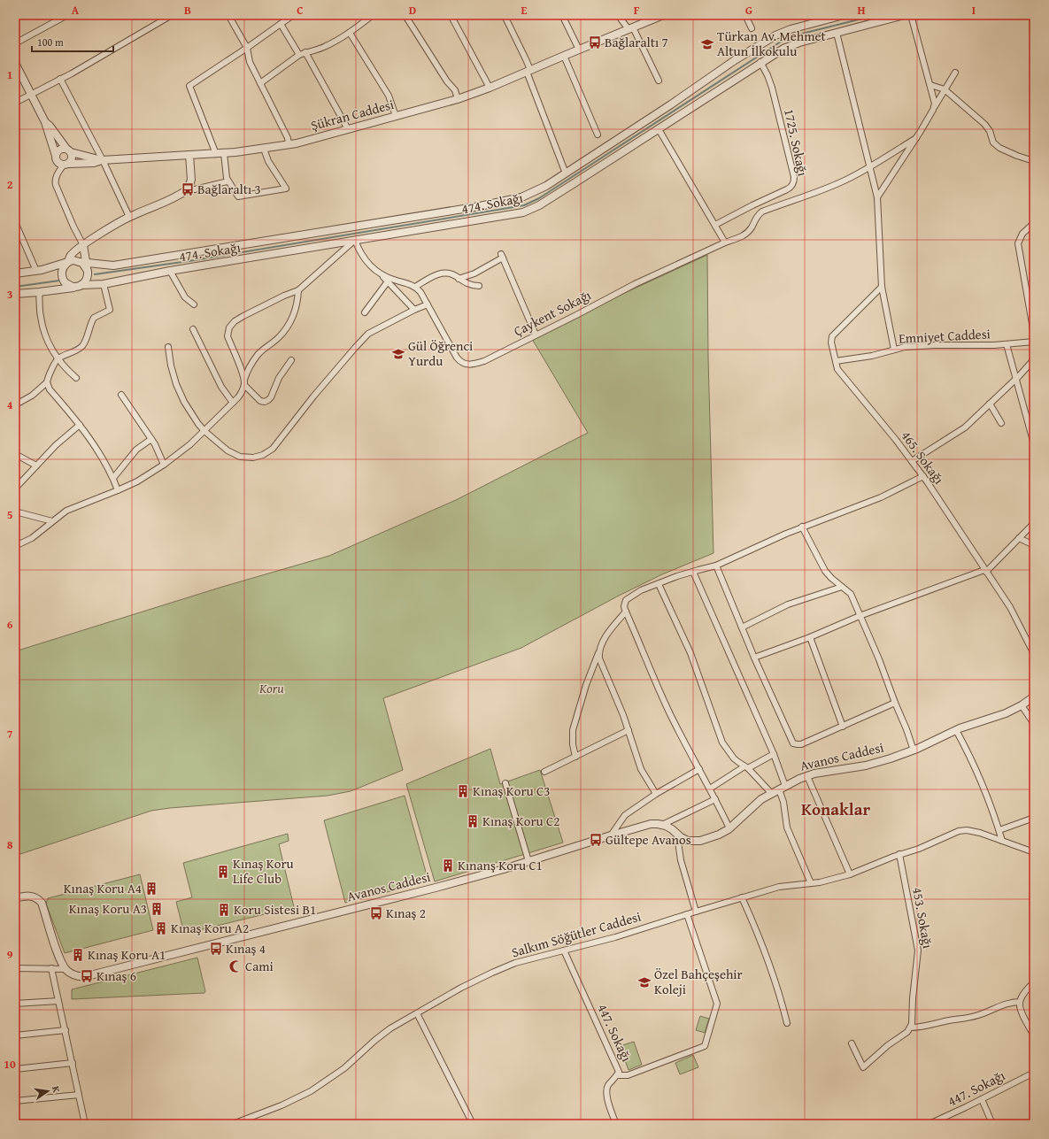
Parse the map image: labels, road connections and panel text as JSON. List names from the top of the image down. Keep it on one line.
{"streets":{"street":["Şükran Caddesi","1725. Sokağı","474. Sokağı","Çaykent Sokağı","Emniyet Caddesi","465. Sokağı","Avanos Caddesi","453. Sokağı","Salkım Söğütler Caddesi","447. Sokağı"]},"crossings":[["1725. Sokağı","474. Sokağı"],["Emniyet Caddesi","465. Sokağı"],["453. Sokağı","Salkım Söğütler Caddesi"],["Salkım Söğütler Caddesi","447. Sokağı"]],"districts":["Konaklar"],"parks":["Koru"],"places":{"bus stop":["Bağlaraltı 7","Bağlaraltı 3","Gültepe Avanos","Kınaş 2","Kınaş 4","Kınaş 6"],"school or university":["Türkan Av. Mehmet Altun İlkokulu","Gül Öğrenci Yurdu","Özel Bahçeşehir Koleji"],"building":["Kınaş Koru C3","Kınaş Koru C2","Kınanş Koru C1","Kınaş Koru Life Club","Kınaş Koru A4","Kınaş Koru A3","Koru Sistesi B1","Kınaş Koru A2","Kınaş Koru A1"],"mosque":["Cami"]},"scale_bar":"100 m","north":"right","grid":{"columns":["A","B","C","D","E","F","G","H","I"],"rows":["1","2","3","4","5","6","7","8","9","10"]}}
